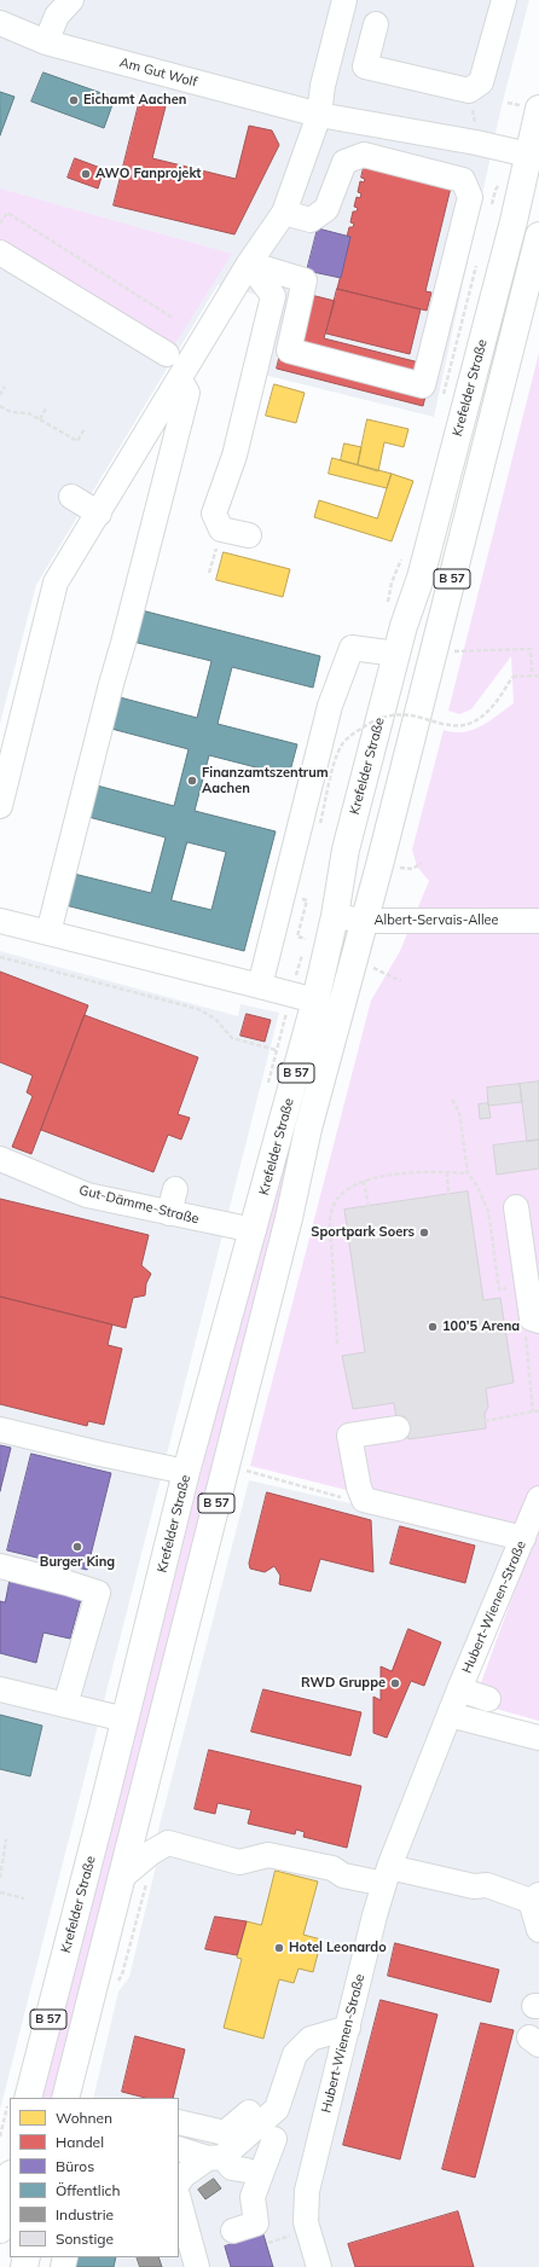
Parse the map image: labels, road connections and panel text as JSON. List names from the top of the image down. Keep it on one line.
{"streets":{"main road":["Krefelder Straße","B 57"],"street":["Am Gut Wolf","Albert-Servais-Allee","Gut-Dämme-Straße","Hubert-Wienen-Straße"]},"crossings":[["Am Gut Wolf","Krefelder Straße"],["Krefelder Straße","Albert-Servais-Allee"],["Krefelder Straße","Gut-Dämme-Straße"]],"places":["Eichamt Aachen","AWO Fanprojekt","Finanzamtszentrum Aachen","Sportpark Soers","100’5 Arena","Burger King","RWD Gruppe","Hotel Leonardo"],"legend":["Wohnen","Handel","Büros","Öffentlich","Industrie","Sonstige"]}
